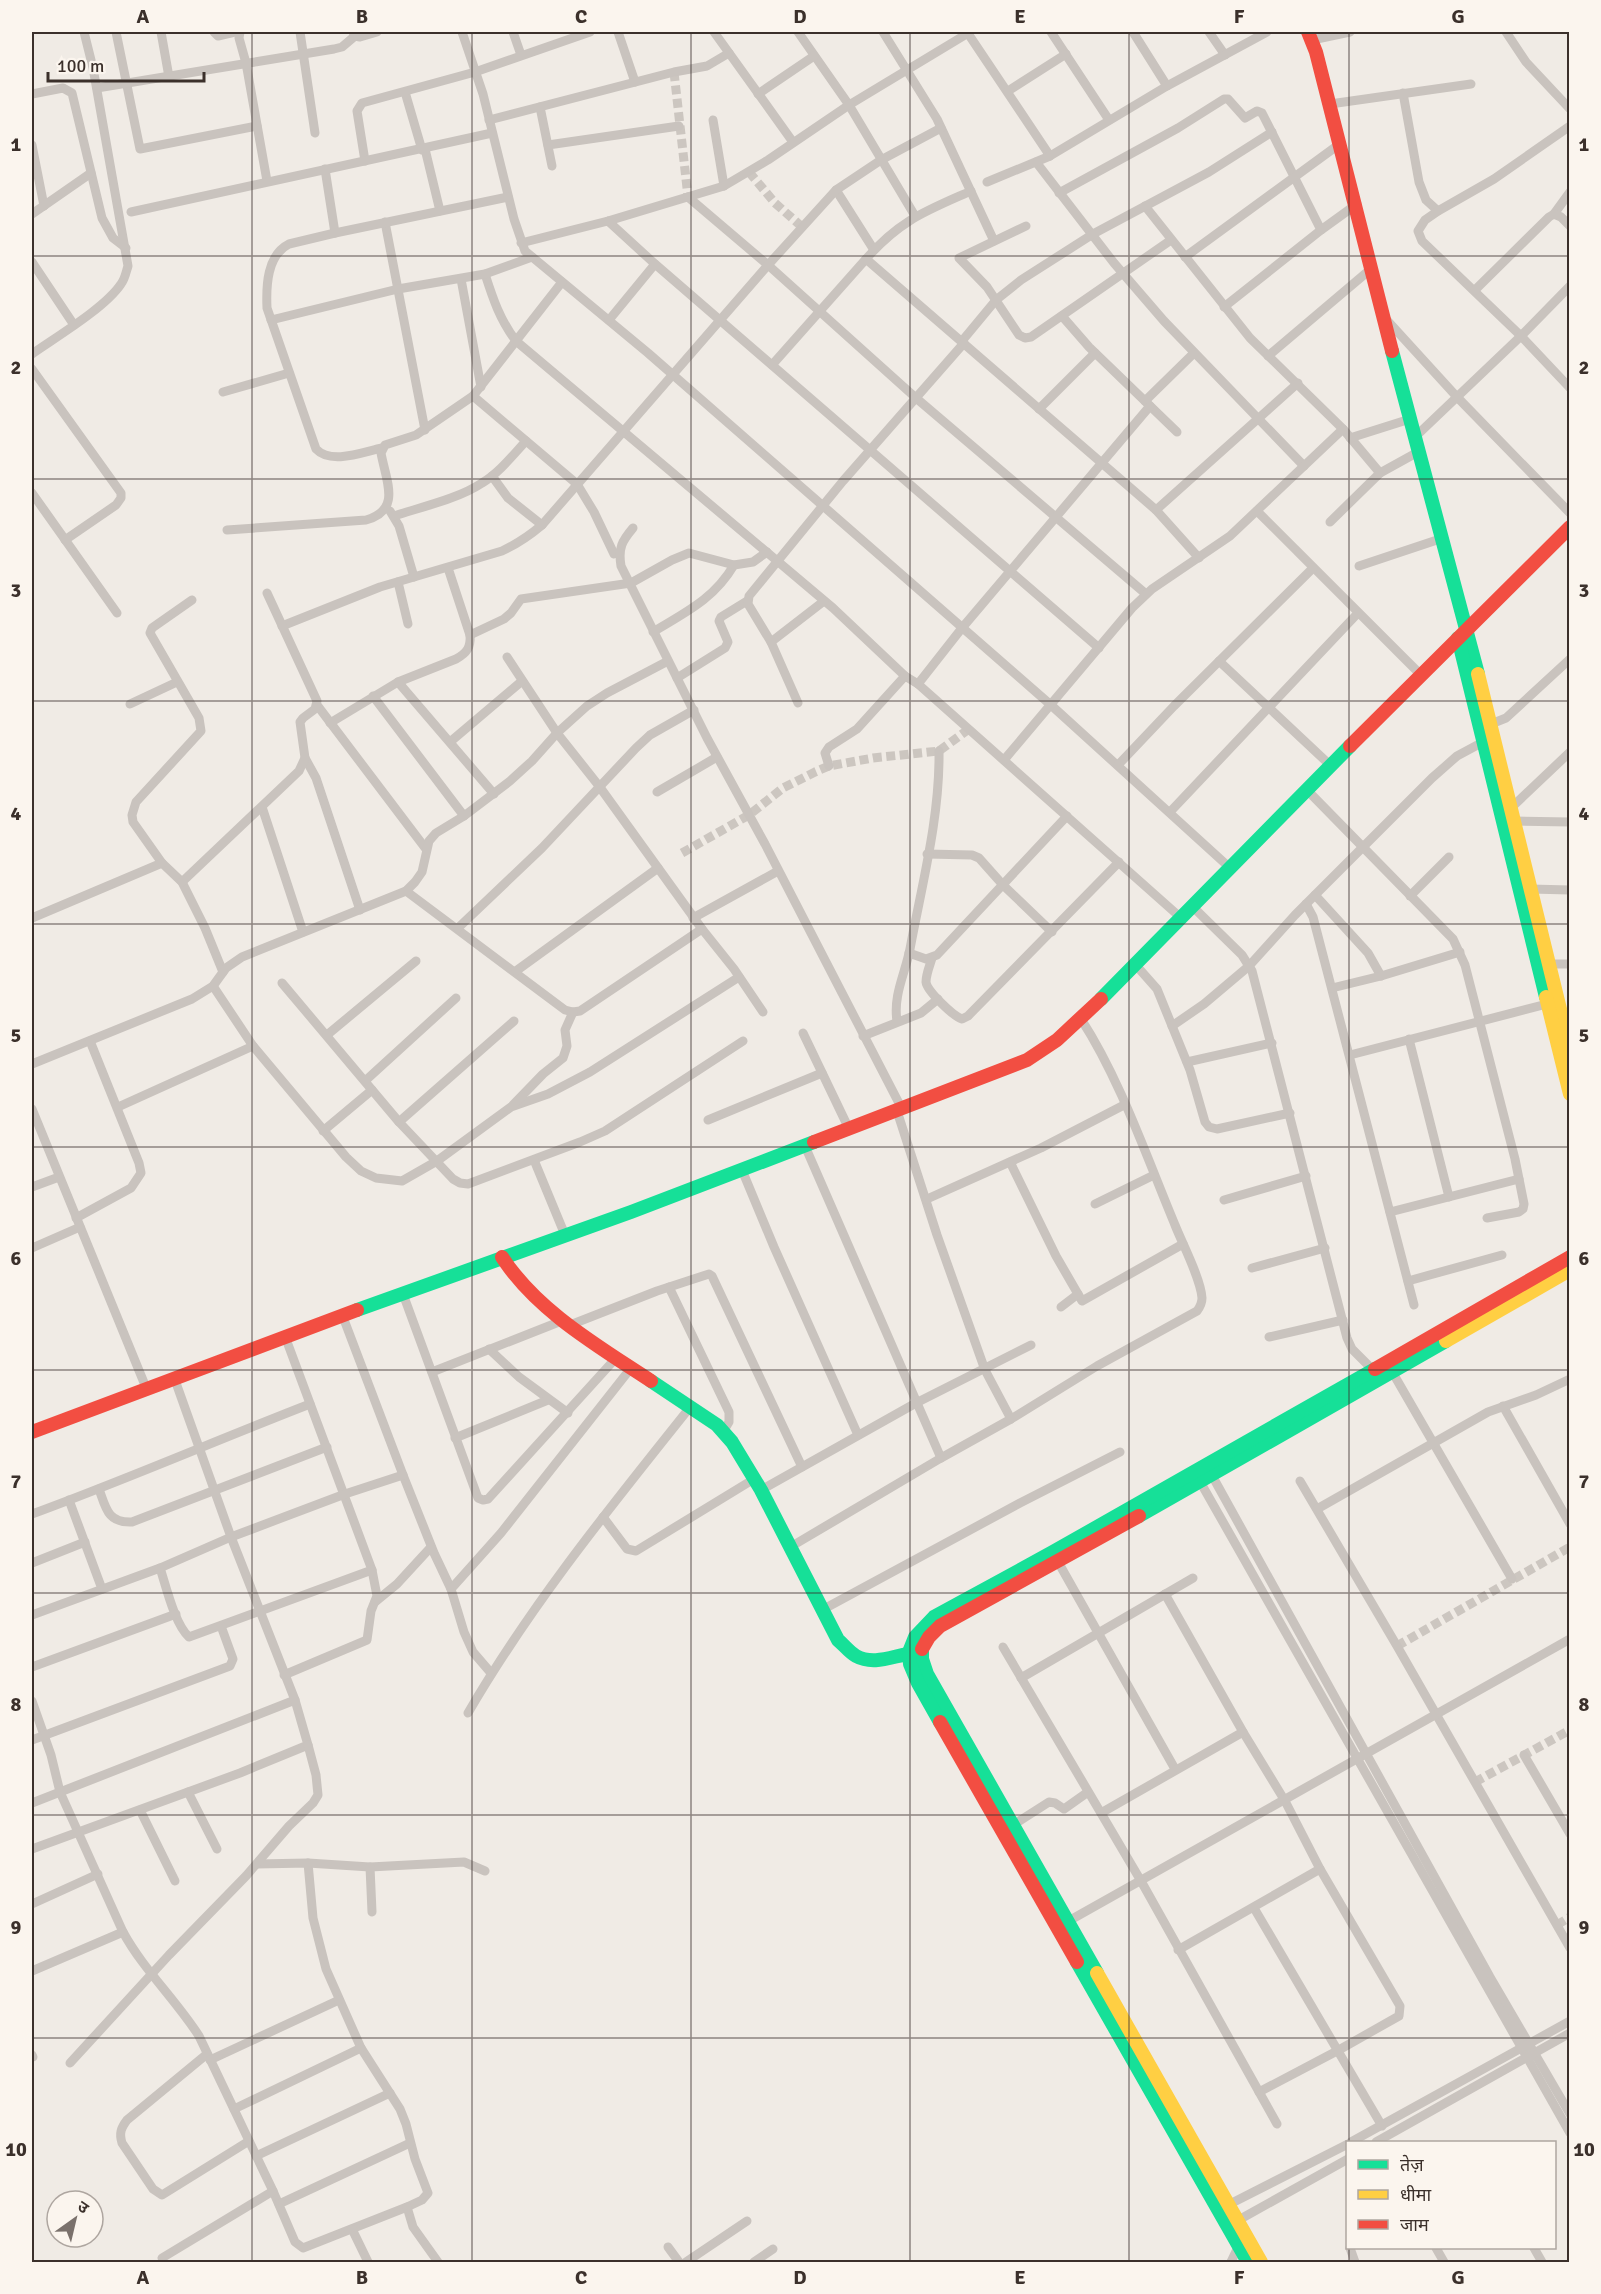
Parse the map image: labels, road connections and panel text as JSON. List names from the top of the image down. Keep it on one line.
{"legend":["तेज़","धीमा","जाम"],"scale_bar":"100 m","north":"top right","grid":{"columns":["A","B","C","D","E","F","G"],"rows":["1","2","3","4","5","6","7","8","9","10"]}}
